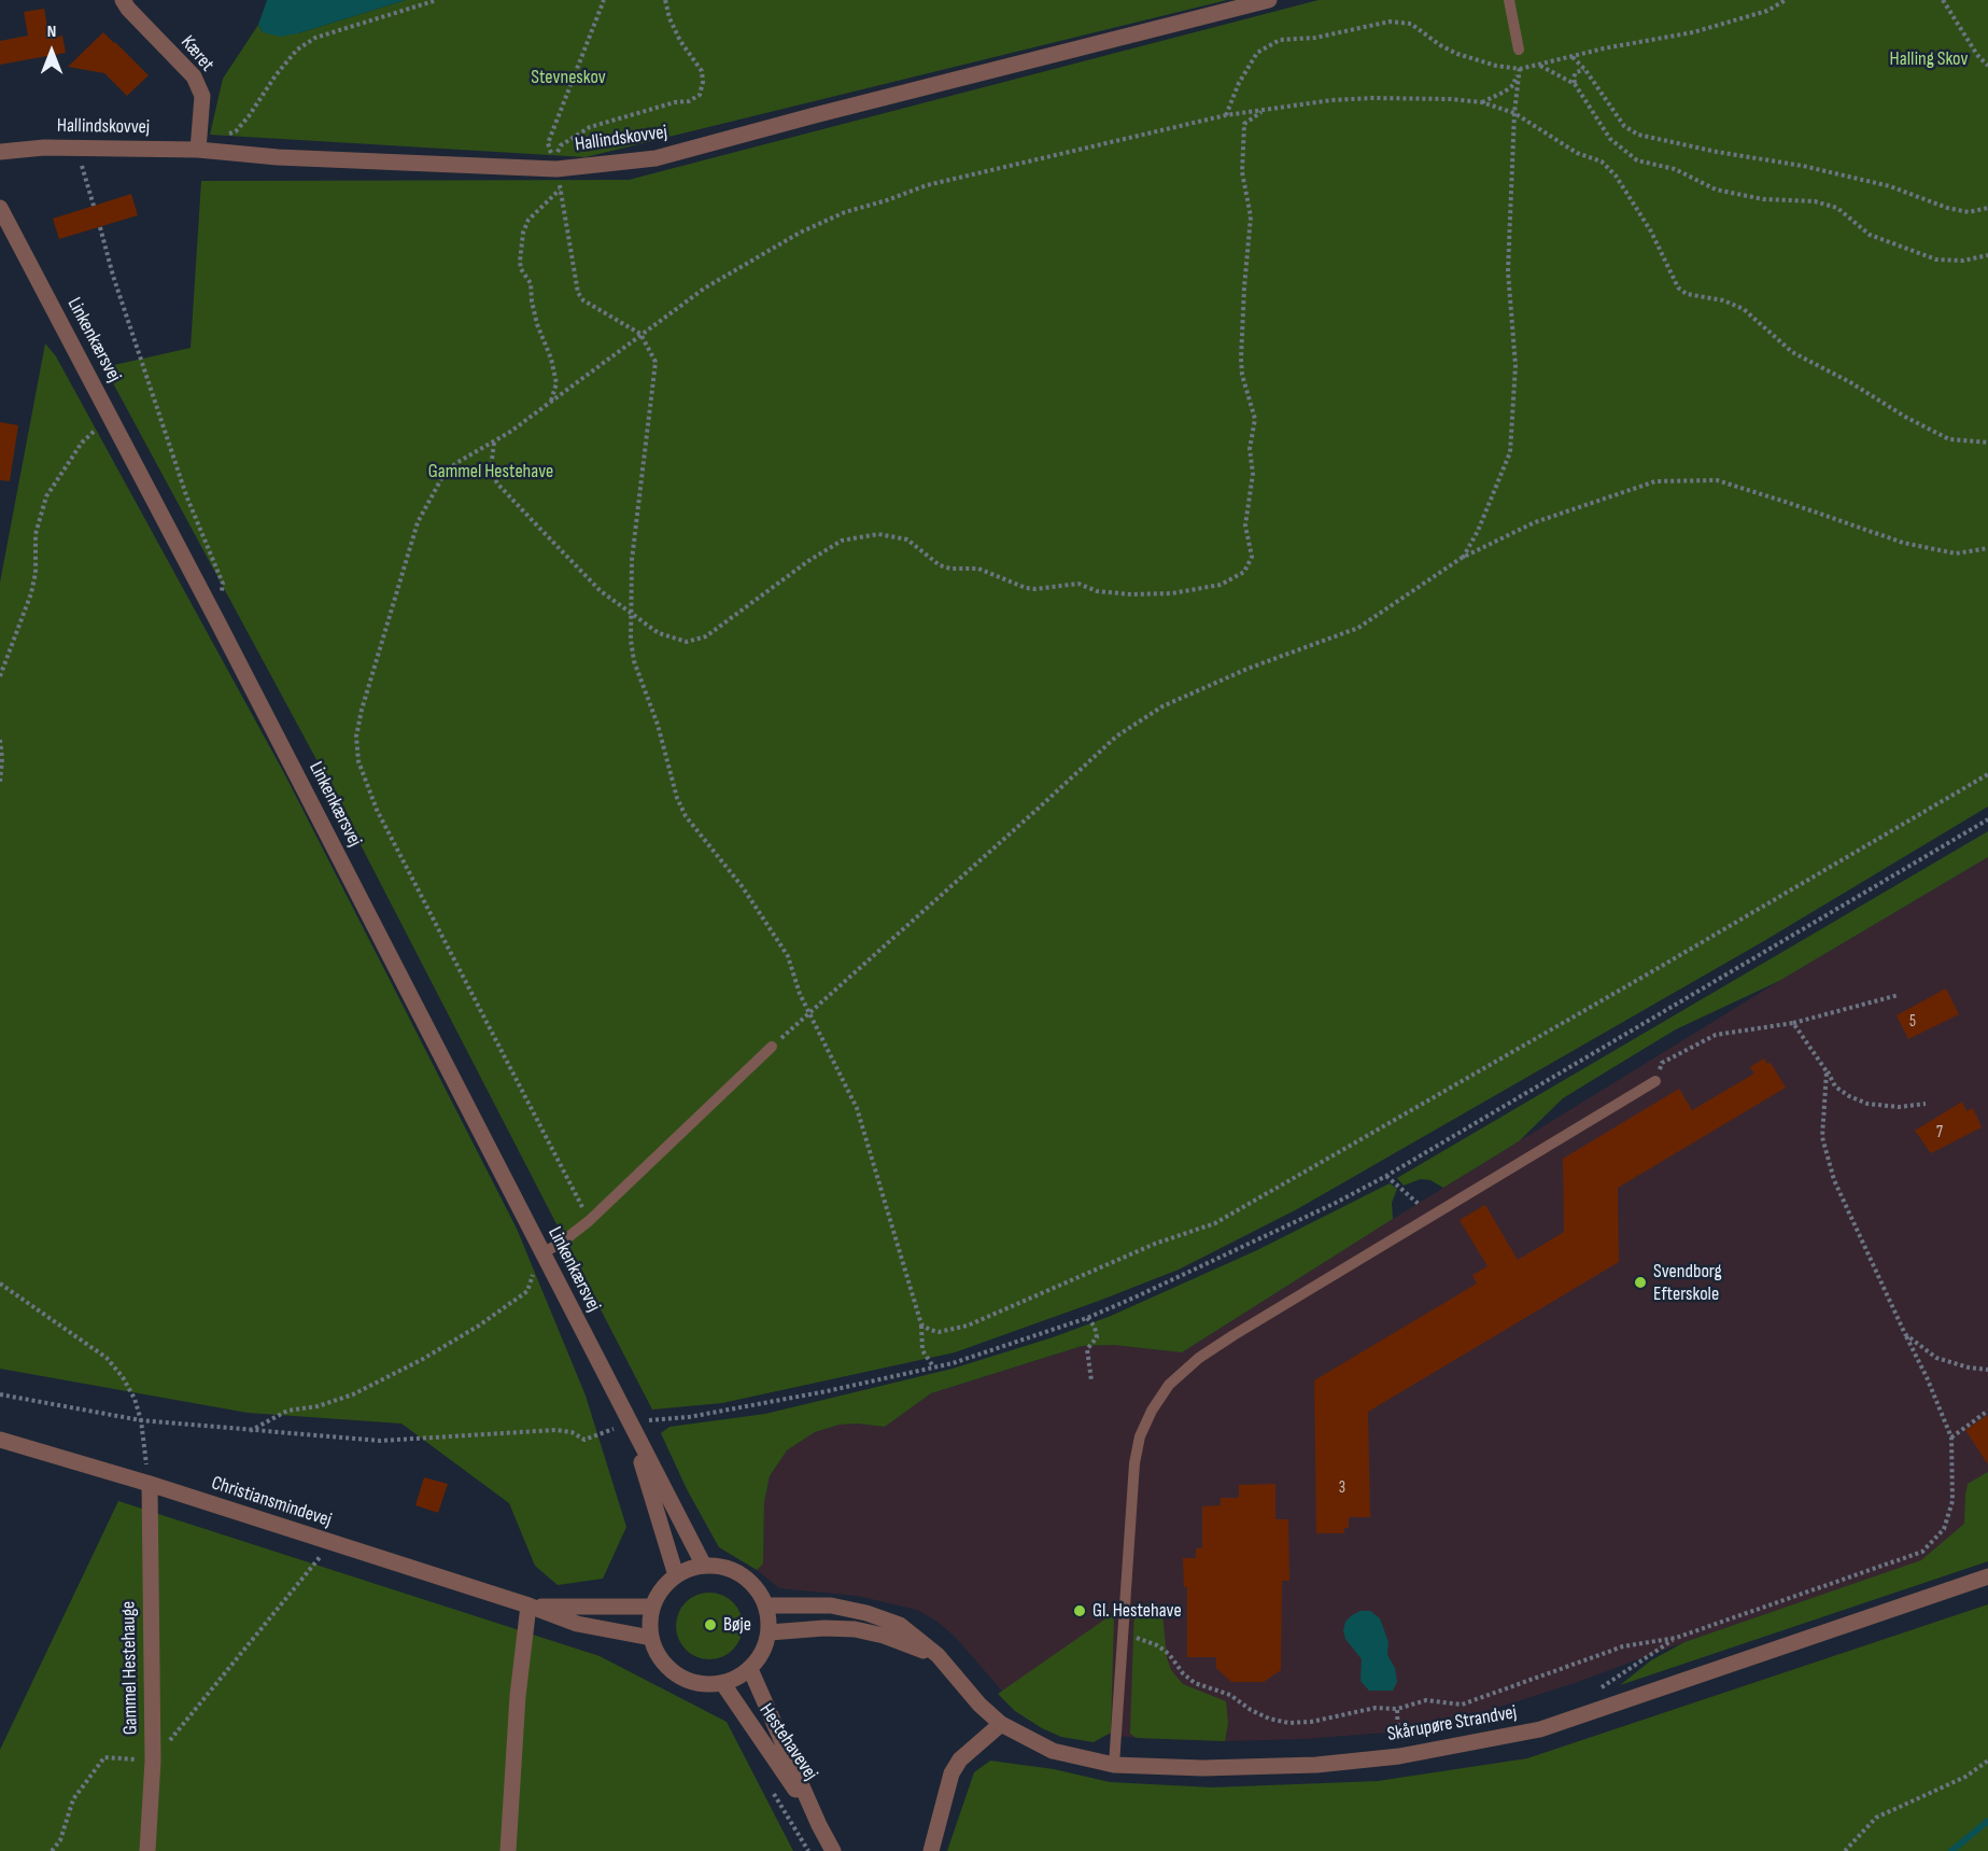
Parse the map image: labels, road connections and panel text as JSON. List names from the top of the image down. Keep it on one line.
{"streets":{"street":["Kæret","Hallindskovvej","Linkenkærsvej","Christiansmindevej","Gammel Hestehauge","Skårupøre Strandvej","Hestehavevej"]},"crossings":[["Kæret","Hallindskovvej"],["Linkenkærsvej","Christiansmindevej"],["Linkenkærsvej","Skårupøre Strandvej"],["Linkenkærsvej","Hestehavevej"],["Christiansmindevej","Gammel Hestehauge"],["Christiansmindevej","Skårupøre Strandvej"],["Christiansmindevej","Hestehavevej"],["Skårupøre Strandvej","Hestehavevej"]],"parks":["Halling Skov","Stevneskov","Gammel Hestehave"],"places":["Svendborg Efterskole","Gl. Hestehave","Bøje"],"house_numbers":["5","7","3"],"north":"top"}
